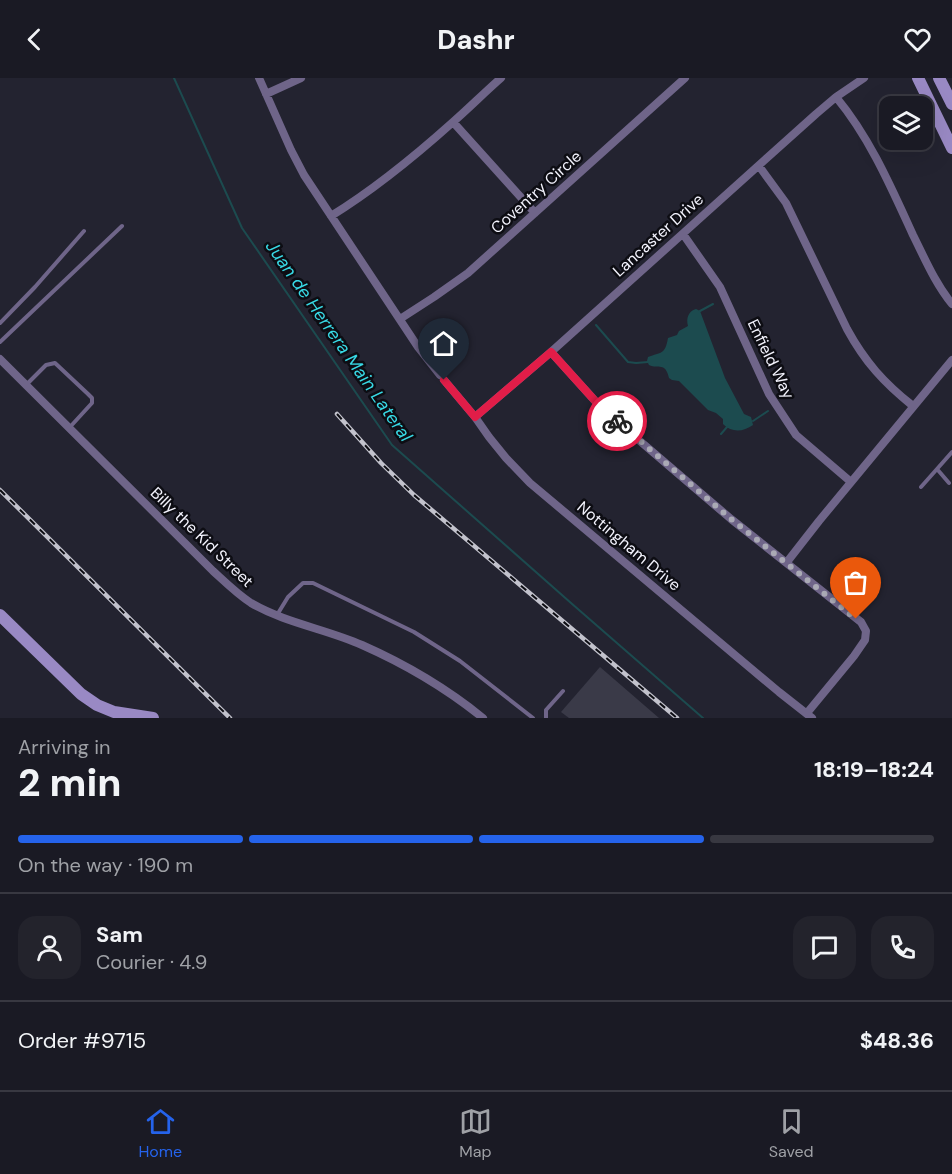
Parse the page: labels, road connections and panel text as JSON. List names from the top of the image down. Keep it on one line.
{"streets":{"street":["Coventry Circle","Lancaster Drive","Enfield Way","Billy the Kid Street","Nottingham Drive"]},"crossings":[["Coventry Circle","Nottingham Drive"],["Lancaster Drive","Enfield Way"],["Lancaster Drive","Nottingham Drive"]],"water":["Juan de Herrera Main Lateral"],"page":{"header":"Dashr","heading":["2 min","Arriving in","18:19–18:24"],"panel":["Sam","Courier · 4.9","Order #9715","$48.36"],"bar":"On the way · 190 m","tabs":["Home","Map","Saved"]}}
